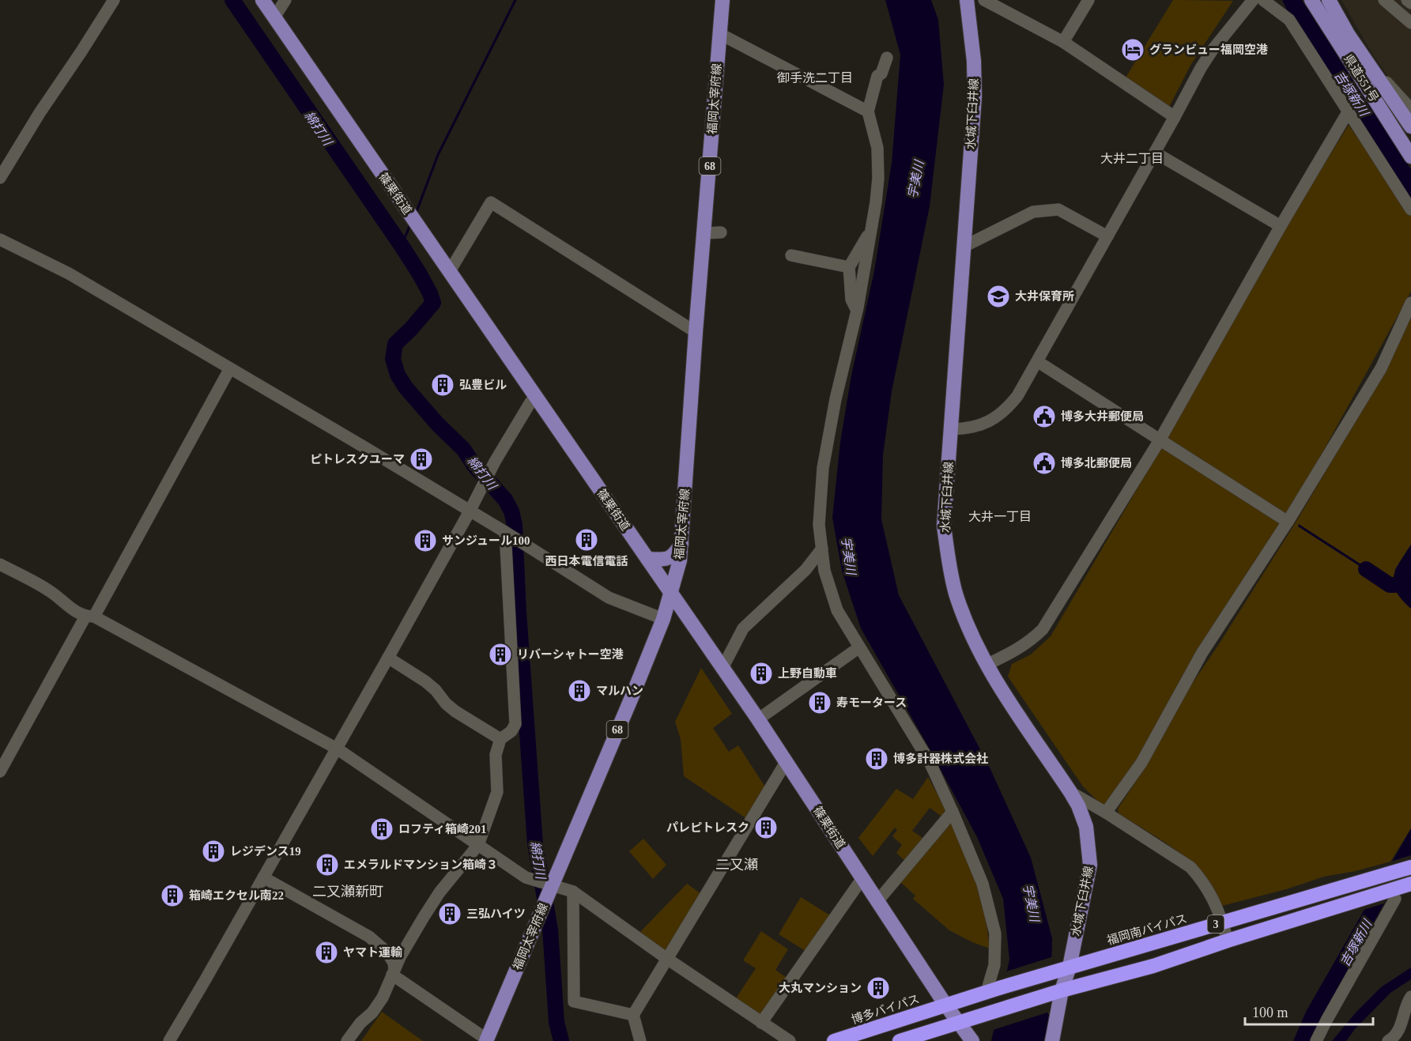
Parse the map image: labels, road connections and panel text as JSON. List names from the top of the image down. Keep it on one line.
{"streets":{"highway":["3","福岡南バイパス","博多バイパス"],"main road":["県道551号","福岡太宰府線","水城下臼井線","68","篠栗街道"]},"crossings":[["福岡太宰府線","篠栗街道"],["水城下臼井線","3"],["水城下臼井線","福岡南バイパス"],["篠栗街道","3"],["篠栗街道","福岡南バイパス"],["篠栗街道","博多バイパス"],["福岡南バイパス","博多バイパス"]],"districts":["御手洗二丁目","大井二丁目","大井一丁目","二又瀬","二又瀬新町"],"water":["吉塚新川","綿打川","宇美川"],"places":{"hotel":["グランビュー福岡空港"],"school or university":["大井保育所"],"building":["弘豊ビル","ピトレスクユーマ","西日本電信電話","サンジュール100","リバーシャトー空港","上野自動車","マルハン","寿モータース","博多計器株式会社","パレピトレスク","ロフティ箱崎201","レジデンス19","エメラルドマンション箱崎３","箱崎エクセル南22","三弘ハイツ","ヤマト運輸","大丸マンション"],"public building":["博多大井郵便局","博多北郵便局"]},"scale_bar":"100 m"}
